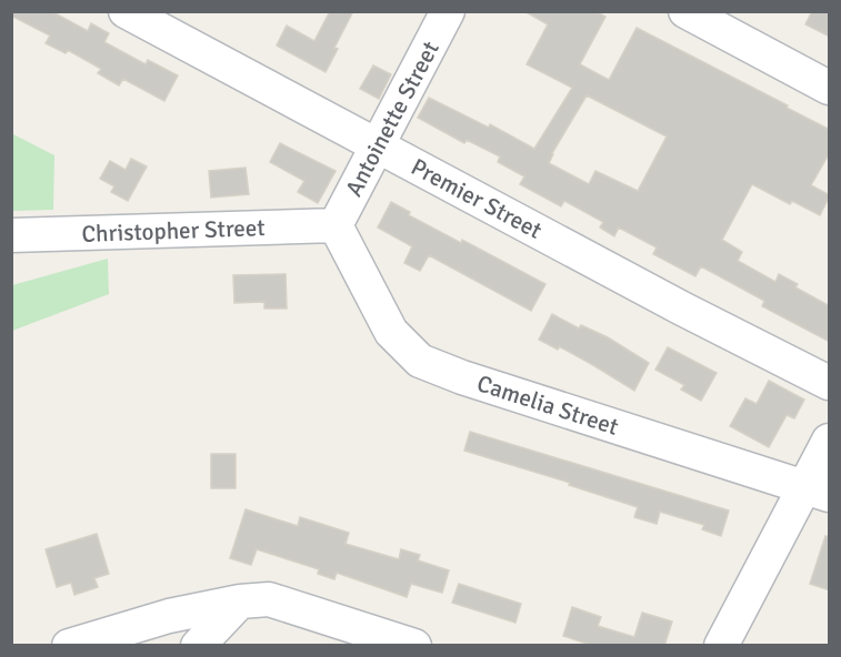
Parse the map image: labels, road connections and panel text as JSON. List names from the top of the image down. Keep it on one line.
{"streets":{"street":["Antoinette Street","Premier Street","Christopher Street","Camelia Street"]},"crossings":[["Antoinette Street","Premier Street"],["Antoinette Street","Christopher Street"],["Antoinette Street","Camelia Street"],["Christopher Street","Camelia Street"]]}
